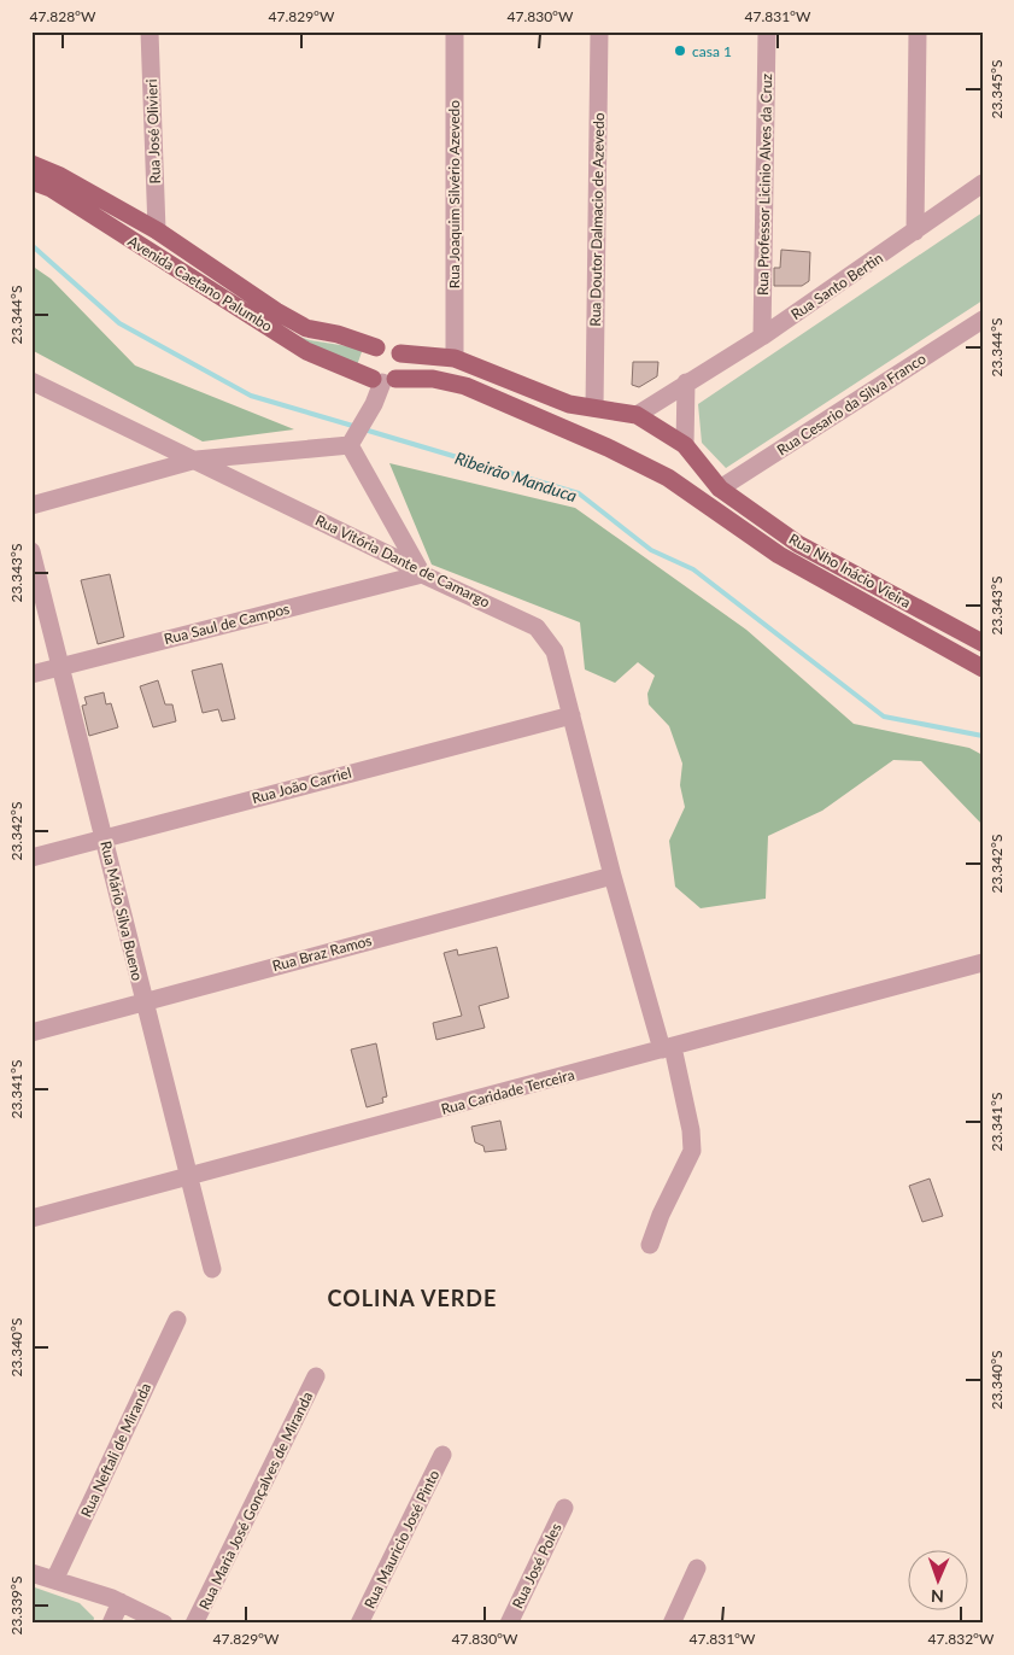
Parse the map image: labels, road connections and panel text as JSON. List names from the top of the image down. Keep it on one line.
{"streets":{"main road":["Avenida Caetano Palumbo","Rua Nho Inácio Vieira"],"street":["Rua José Olivieri","Rua Professor Licinio Alves da Cruz","Rua Joaquim Silvério Azevedo","Rua Doutor Dalmacio de Azevedo","Rua Santo Bertin","Rua Cesario da Silva Franco","Rua Vitória Dante de Camargo","Rua Saul de Campos","Rua João Carriel","Rua Mário Silva Bueno","Rua Braz Ramos","Rua Caridade Terceira","Rua Neftali de Miranda","Rua Maria José Gonçalves de Miranda","Rua Mauricio José Pinto","Rua José Poles"]},"crossings":[["Rua José Olivieri","Avenida Caetano Palumbo"],["Rua Professor Licinio Alves da Cruz","Rua Santo Bertin"],["Rua Joaquim Silvério Azevedo","Rua Nho Inácio Vieira"],["Rua Doutor Dalmacio de Azevedo","Rua Nho Inácio Vieira"],["Avenida Caetano Palumbo","Rua Nho Inácio Vieira"],["Rua Santo Bertin","Rua Nho Inácio Vieira"],["Rua Cesario da Silva Franco","Rua Nho Inácio Vieira"],["Rua Vitória Dante de Camargo","Rua Saul de Campos"],["Rua Vitória Dante de Camargo","Rua João Carriel"],["Rua Vitória Dante de Camargo","Rua Braz Ramos"],["Rua Vitória Dante de Camargo","Rua Caridade Terceira"],["Rua Saul de Campos","Rua Mário Silva Bueno"],["Rua João Carriel","Rua Mário Silva Bueno"],["Rua Mário Silva Bueno","Rua Braz Ramos"],["Rua Mário Silva Bueno","Rua Caridade Terceira"]],"districts":["COLINA VERDE"],"water":["Ribeirão Manduca"],"places":["casa 1"],"north":"bottom","coordinates":["47.828°W","47.829°W","47.830°W","47.831°W","23.345°S","23.344°S","23.343°S","23.342°S","23.341°S","23.340°S","23.339°S","47.832°W"]}
